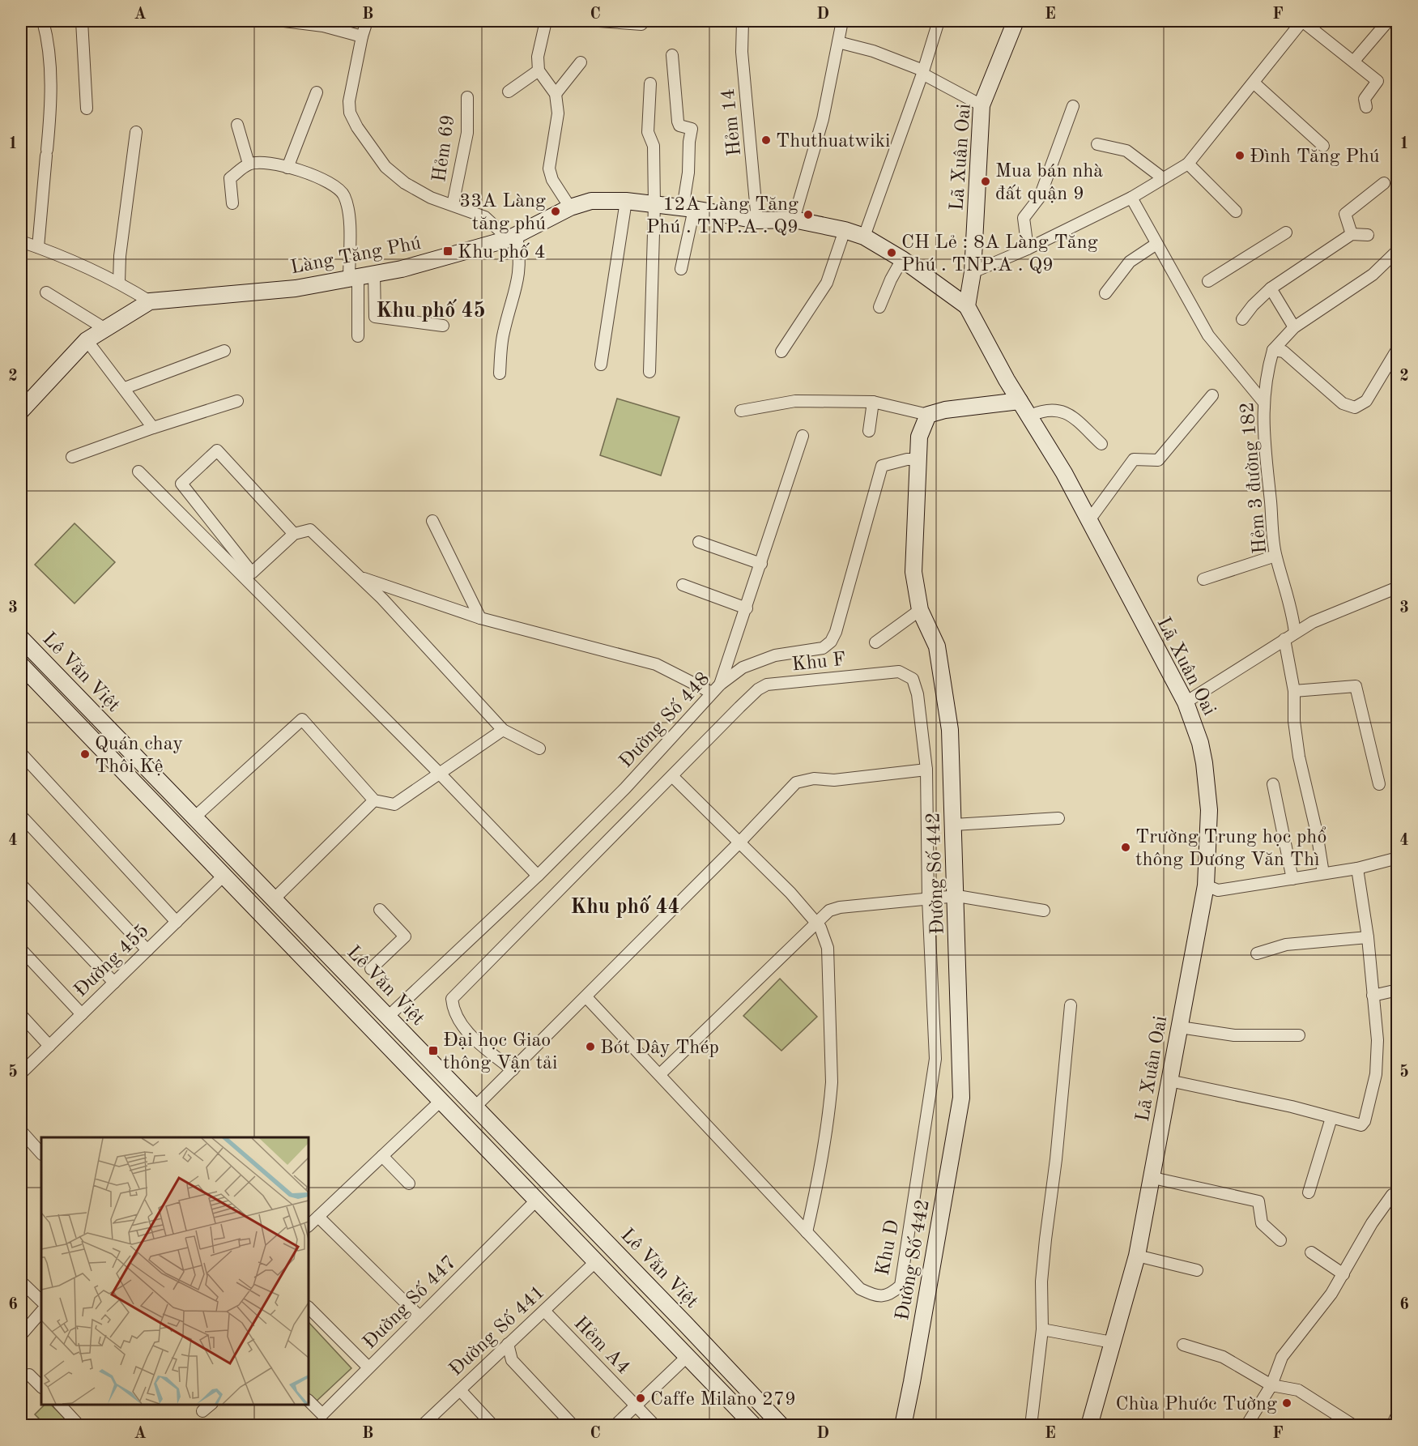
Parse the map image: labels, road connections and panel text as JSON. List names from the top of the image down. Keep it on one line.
{"streets":{"main road":["Lã Xuân Oai","Làng Tăng Phú","Lê Văn Việt","Đường Số 442"],"street":["Hẻm 14","Hẻm 69","Hẻm 3 đường 182","Khu F","Đường Số 448","Đường 455","Khu D","Đường Số 447","Đường Số 441","Hẻm A4"]},"crossings":[["Hẻm 14","Làng Tăng Phú"],["Lã Xuân Oai","Làng Tăng Phú"],["Khu F","Khu D"],["Lê Văn Việt","Đường Số 448"],["Lê Văn Việt","Đường 455"],["Lê Văn Việt","Đường Số 447"],["Lê Văn Việt","Đường Số 441"],["Đường Số 448","Đường Số 442"],["Đường Số 441","Hẻm A4"]],"districts":["Khu phố 45","Khu phố 44"],"places":{"other":["Thuthuatwiki","Đình Tăng Phú","Mua bán nhà đất quận 9","33A Làng tăng phú","12A Làng Tăng Phú . TNP.A . Q9","CH Lẻ : 8A Làng Tăng Phú . TNP.A . Q9","Quán chay Thôi Kệ","Trường Trung học phổ thông Dương Văn Thì","Bót Dây Thép","Caffe Milano 279","Chùa Phước Tường"],"transit":["Khu phố 4","Đại học Giao thông Vận tải"]},"grid":{"columns":["A","B","C","D","E","F"],"rows":["1","2","3","4","5","6"]}}
